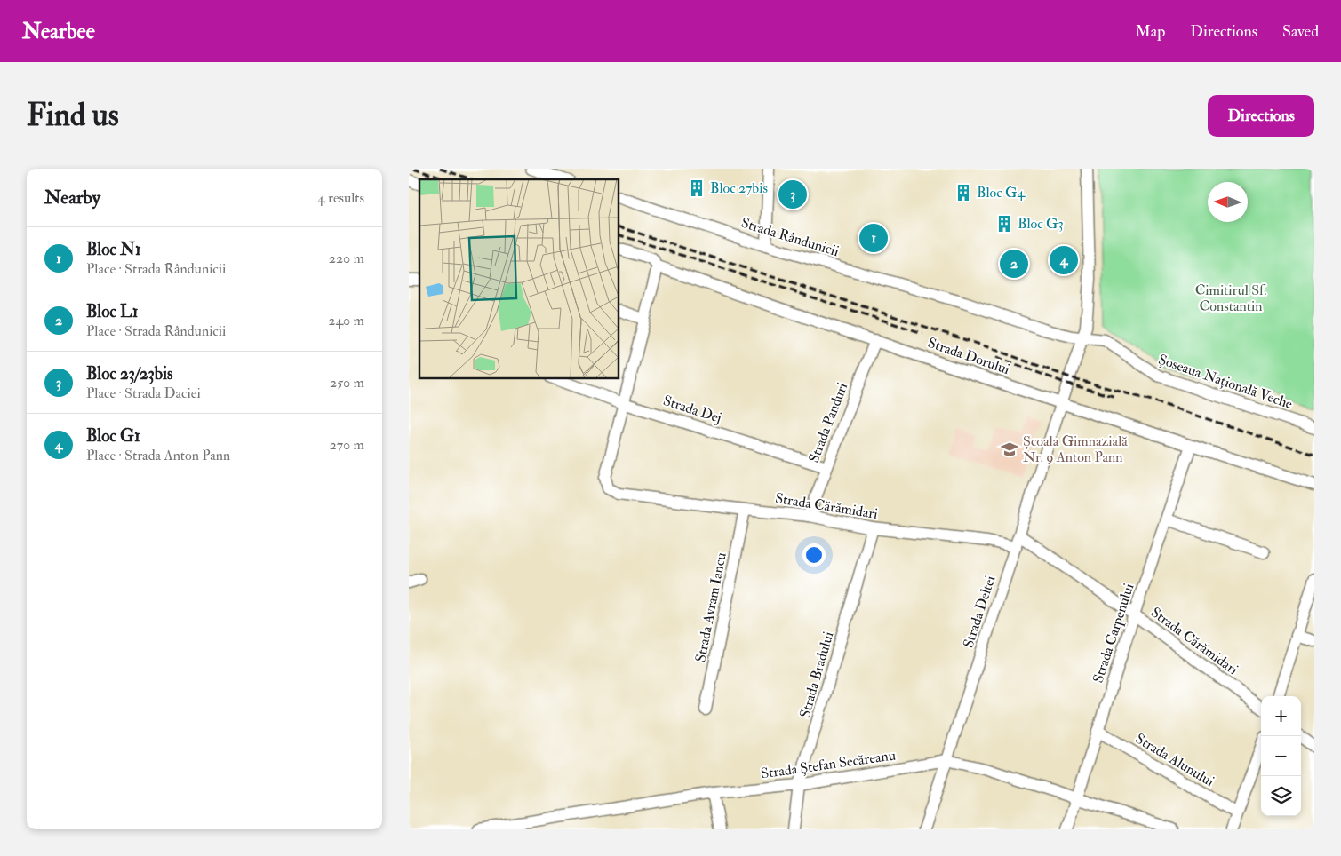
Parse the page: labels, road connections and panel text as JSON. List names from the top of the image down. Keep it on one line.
{"streets":{"street":["Strada Rândunicii","Strada Dorului","Șoseaua Națională Veche","Strada Dej","Strada Panduri","Strada Cărămidari","Strada Avram Iancu","Strada Deltei","Strada Carpenului","Strada Bradului","Strada Alunului","Strada Ștefan Secăreanu"]},"crossings":[["Strada Rândunicii","Șoseaua Națională Veche"],["Strada Rândunicii","Strada Deltei"],["Strada Dorului","Strada Panduri"],["Strada Dorului","Strada Deltei"],["Strada Dorului","Strada Carpenului"],["Șoseaua Națională Veche","Strada Deltei"],["Strada Dej","Strada Panduri"],["Strada Dej","Strada Cărămidari"],["Strada Panduri","Strada Cărămidari"],["Strada Cărămidari","Strada Avram Iancu"],["Strada Cărămidari","Strada Deltei"],["Strada Cărămidari","Strada Carpenului"],["Strada Cărămidari","Strada Bradului"],["Strada Deltei","Strada Ștefan Secăreanu"],["Strada Carpenului","Strada Alunului"],["Strada Carpenului","Strada Ștefan Secăreanu"],["Strada Bradului","Strada Ștefan Secăreanu"]],"parks":["Cimitirul Sf. Constantin"],"places":{"building":["Bloc 27bis","Bloc G4","Bloc G3"],"school or university":["Școala Gimnazială Nr. 9 Anton Pann"]},"north":"left","page":{"header":"Nearbee","nav":["Map","Directions","Saved"],"buttons":"Directions","title":"Find us","heading":["Nearby","4 results"],"pins":["3","1","4","2"],"list":[{"mark":"1","name":"Bloc N1","note":"Place · Strada Rândunicii","value":"220 m"},{"mark":"2","name":"Bloc L1","note":"Place · Strada Rândunicii","value":"240 m"},{"mark":"3","name":"Bloc 23/23bis","note":"Place · Strada Daciei","value":"250 m"},{"mark":"4","name":"Bloc G1","note":"Place · Strada Anton Pann","value":"270 m"}],"map_buttons":["+","−"]}}
